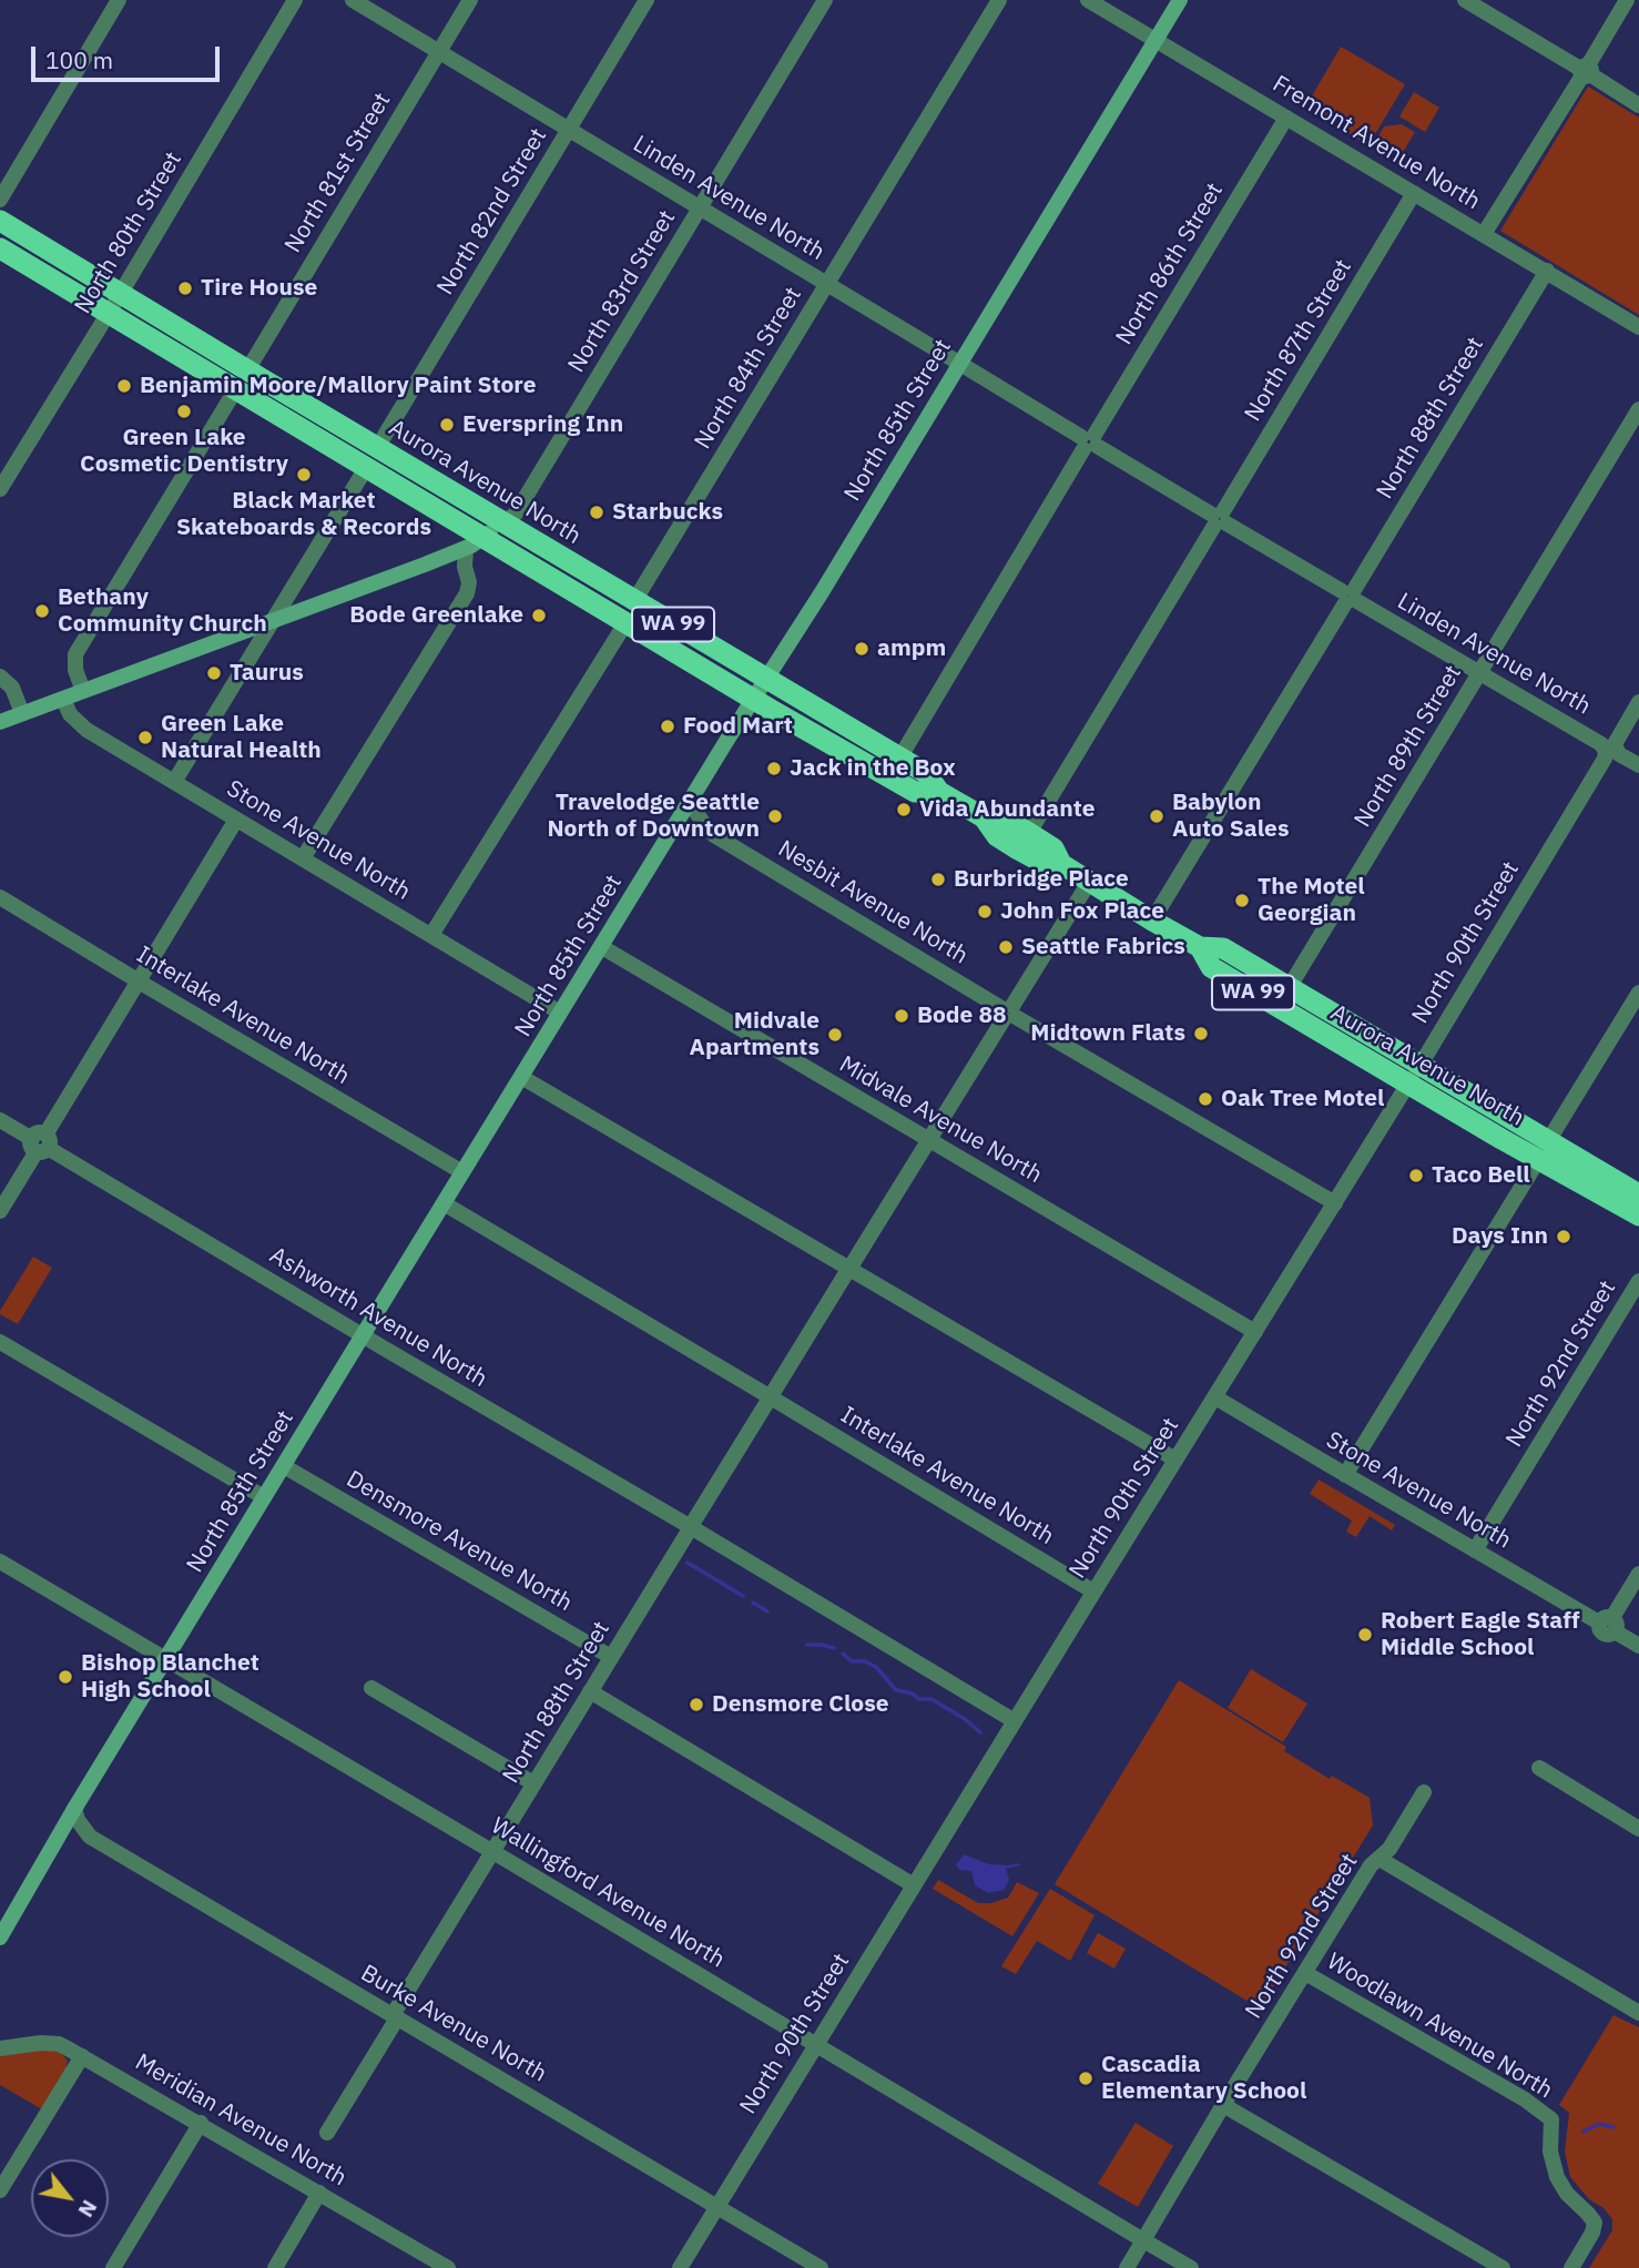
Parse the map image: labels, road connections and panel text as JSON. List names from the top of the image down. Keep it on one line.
{"streets":{"highway":["Aurora Avenue North","WA 99"],"main road":["North 85th Street"],"street":["Fremont Avenue North","North 81st Street","Linden Avenue North","North 82nd Street","North 80th Street","North 86th Street","North 83rd Street","North 87th Street","North 84th Street","North 88th Street","North 89th Street","Stone Avenue North","Nesbit Avenue North","North 90th Street","Interlake Avenue North","Midvale Avenue North","Ashworth Avenue North","North 92nd Street","Densmore Avenue North","Wallingford Avenue North","Burke Avenue North","Woodlawn Avenue North","Meridian Avenue North"]},"crossings":[["Fremont Avenue North","North 86th Street"],["Fremont Avenue North","North 87th Street"],["Fremont Avenue North","North 88th Street"],["Fremont Avenue North","North 85th Street"],["North 81st Street","Linden Avenue North"],["North 81st Street","Aurora Avenue North"],["Linden Avenue North","North 82nd Street"],["Linden Avenue North","North 86th Street"],["Linden Avenue North","North 83rd Street"],["Linden Avenue North","North 87th Street"],["Linden Avenue North","North 84th Street"],["Linden Avenue North","North 88th Street"],["Linden Avenue North","North 85th Street"],["Linden Avenue North","North 89th Street"],["Linden Avenue North","North 90th Street"],["North 82nd Street","Aurora Avenue North"],["North 80th Street","Aurora Avenue North"],["North 86th Street","Aurora Avenue North"],["North 83rd Street","Aurora Avenue North"],["North 87th Street","Aurora Avenue North"],["North 84th Street","Aurora Avenue North"],["North 88th Street","Aurora Avenue North"],["North 88th Street","Nesbit Avenue North"],["North 88th Street","Interlake Avenue North"],["North 88th Street","Midvale Avenue North"],["North 88th Street","Ashworth Avenue North"],["North 88th Street","Densmore Avenue North"],["North 88th Street","Wallingford Avenue North"],["North 88th Street","Burke Avenue North"],["North 85th Street","Aurora Avenue North"],["North 85th Street","Stone Avenue North"],["North 85th Street","Nesbit Avenue North"],["North 85th Street","Interlake Avenue North"],["North 85th Street","Midvale Avenue North"],["North 85th Street","Ashworth Avenue North"],["North 85th Street","Densmore Avenue North"],["North 85th Street","Wallingford Avenue North"],["North 85th Street","Burke Avenue North"],["Aurora Avenue North","North 89th Street"],["Aurora Avenue North","North 90th Street"],["Stone Avenue North","North 90th Street"],["Stone Avenue North","North 92nd Street"],["Nesbit Avenue North","North 90th Street"],["North 90th Street","Interlake Avenue North"],["North 90th Street","Midvale Avenue North"],["North 90th Street","Ashworth Avenue North"],["North 90th Street","Wallingford Avenue North"],["North 90th Street","Burke Avenue North"],["North 92nd Street","Wallingford Avenue North"],["North 92nd Street","Woodlawn Avenue North"]],"places":["Tire House","Benjamin Moore/Mallory Paint Store","Green Lake Cosmetic Dentistry","Everspring Inn","Black Market Skateboards & Records","Starbucks","Bethany Community Church","Bode Greenlake","ampm","Taurus","Food Mart","Green Lake Natural Health","Jack in the Box","Vida Abundante","Travelodge Seattle North of Downtown","Babylon Auto Sales","Burbridge Place","The Motel Georgian","John Fox Place","Seattle Fabrics","Bode 88","Midtown Flats","Midvale Apartments","Oak Tree Motel","Taco Bell","Days Inn","Robert Eagle Staff Middle School","Bishop Blanchet High School","Densmore Close","Cascadia Elementary School"],"scale_bar":"100 m","north":"bottom right"}
